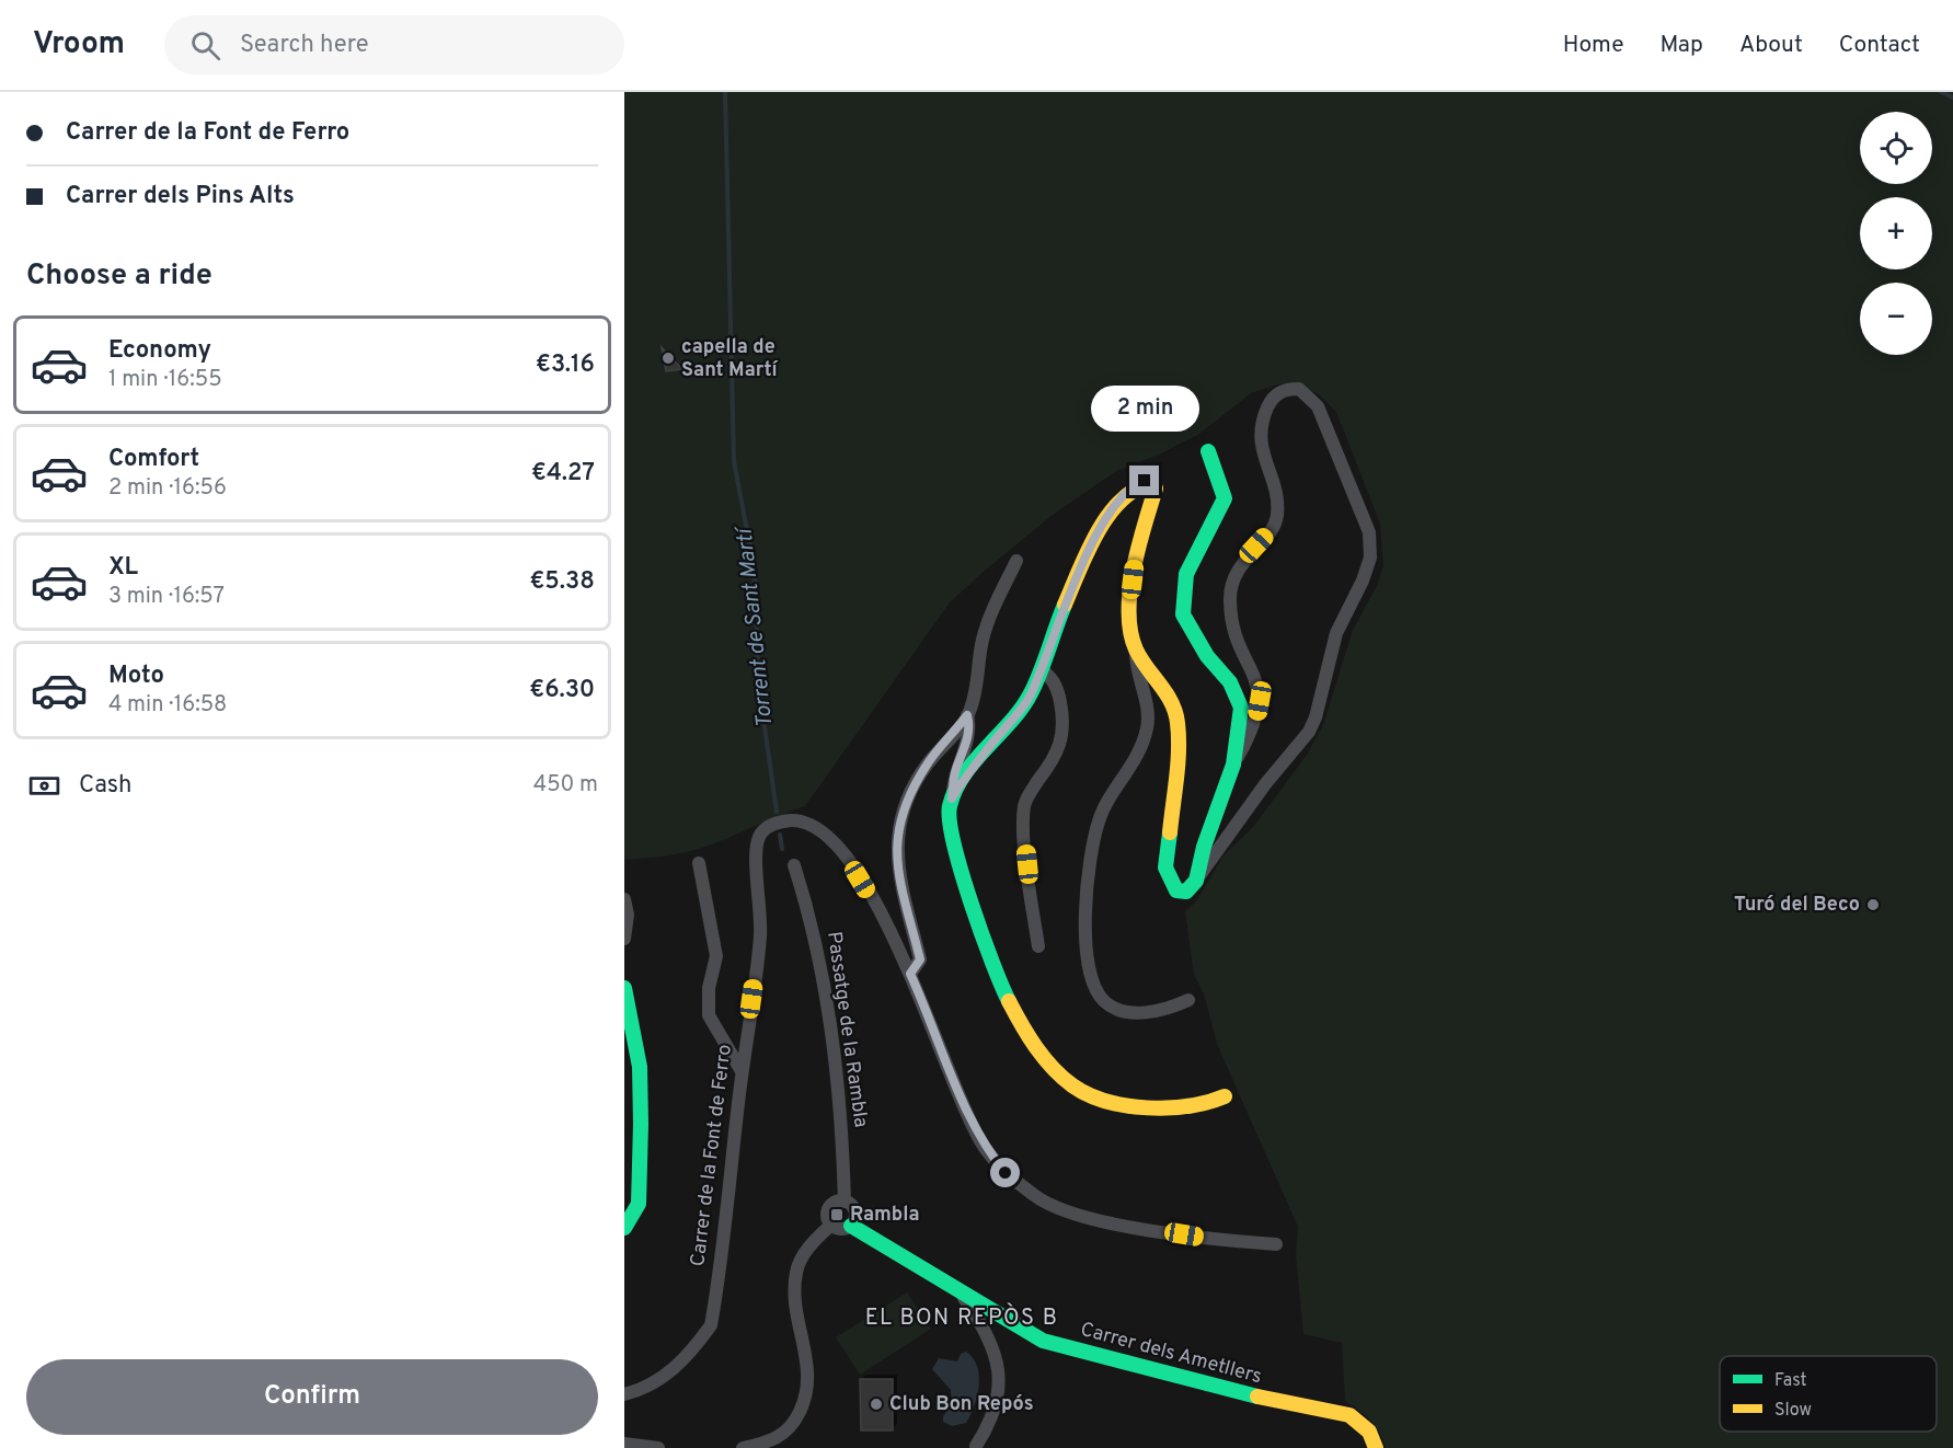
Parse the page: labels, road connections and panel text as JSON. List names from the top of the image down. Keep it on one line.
{"streets":{"street":["Passatge de la Rambla","Carrer de la Font de Ferro","Carrer dels Ametllers"]},"crossings":[["Passatge de la Rambla","Carrer dels Ametllers"]],"districts":["EL BON REPÒS B"],"water":["Torrent de Sant Martí"],"places":{"other":["capella de Sant Martí","Turó del Beco","Club Bon Repós"],"transit":["Rambla"]},"legend":["Fast","Slow"],"page":{"header":"Vroom","search":"Search here","nav":["Home","Map","About","Contact"],"banner":["Carrer de la Font de Ferro","Carrer dels Pins Alts"],"map_buttons":["+","−"],"heading":"Choose a ride","list":[{"name":"Economy","note":"1 min · 16:55","value":"€3.16"},{"name":"Comfort","note":"2 min · 16:56","value":"€4.27"},{"name":"XL","note":"3 min · 16:57","value":"€5.38"},{"name":"Moto","note":"4 min · 16:58","value":"€6.30"}],"bubble":"2 min","pay":["Cash","450 m"],"buttons":"Confirm"}}
